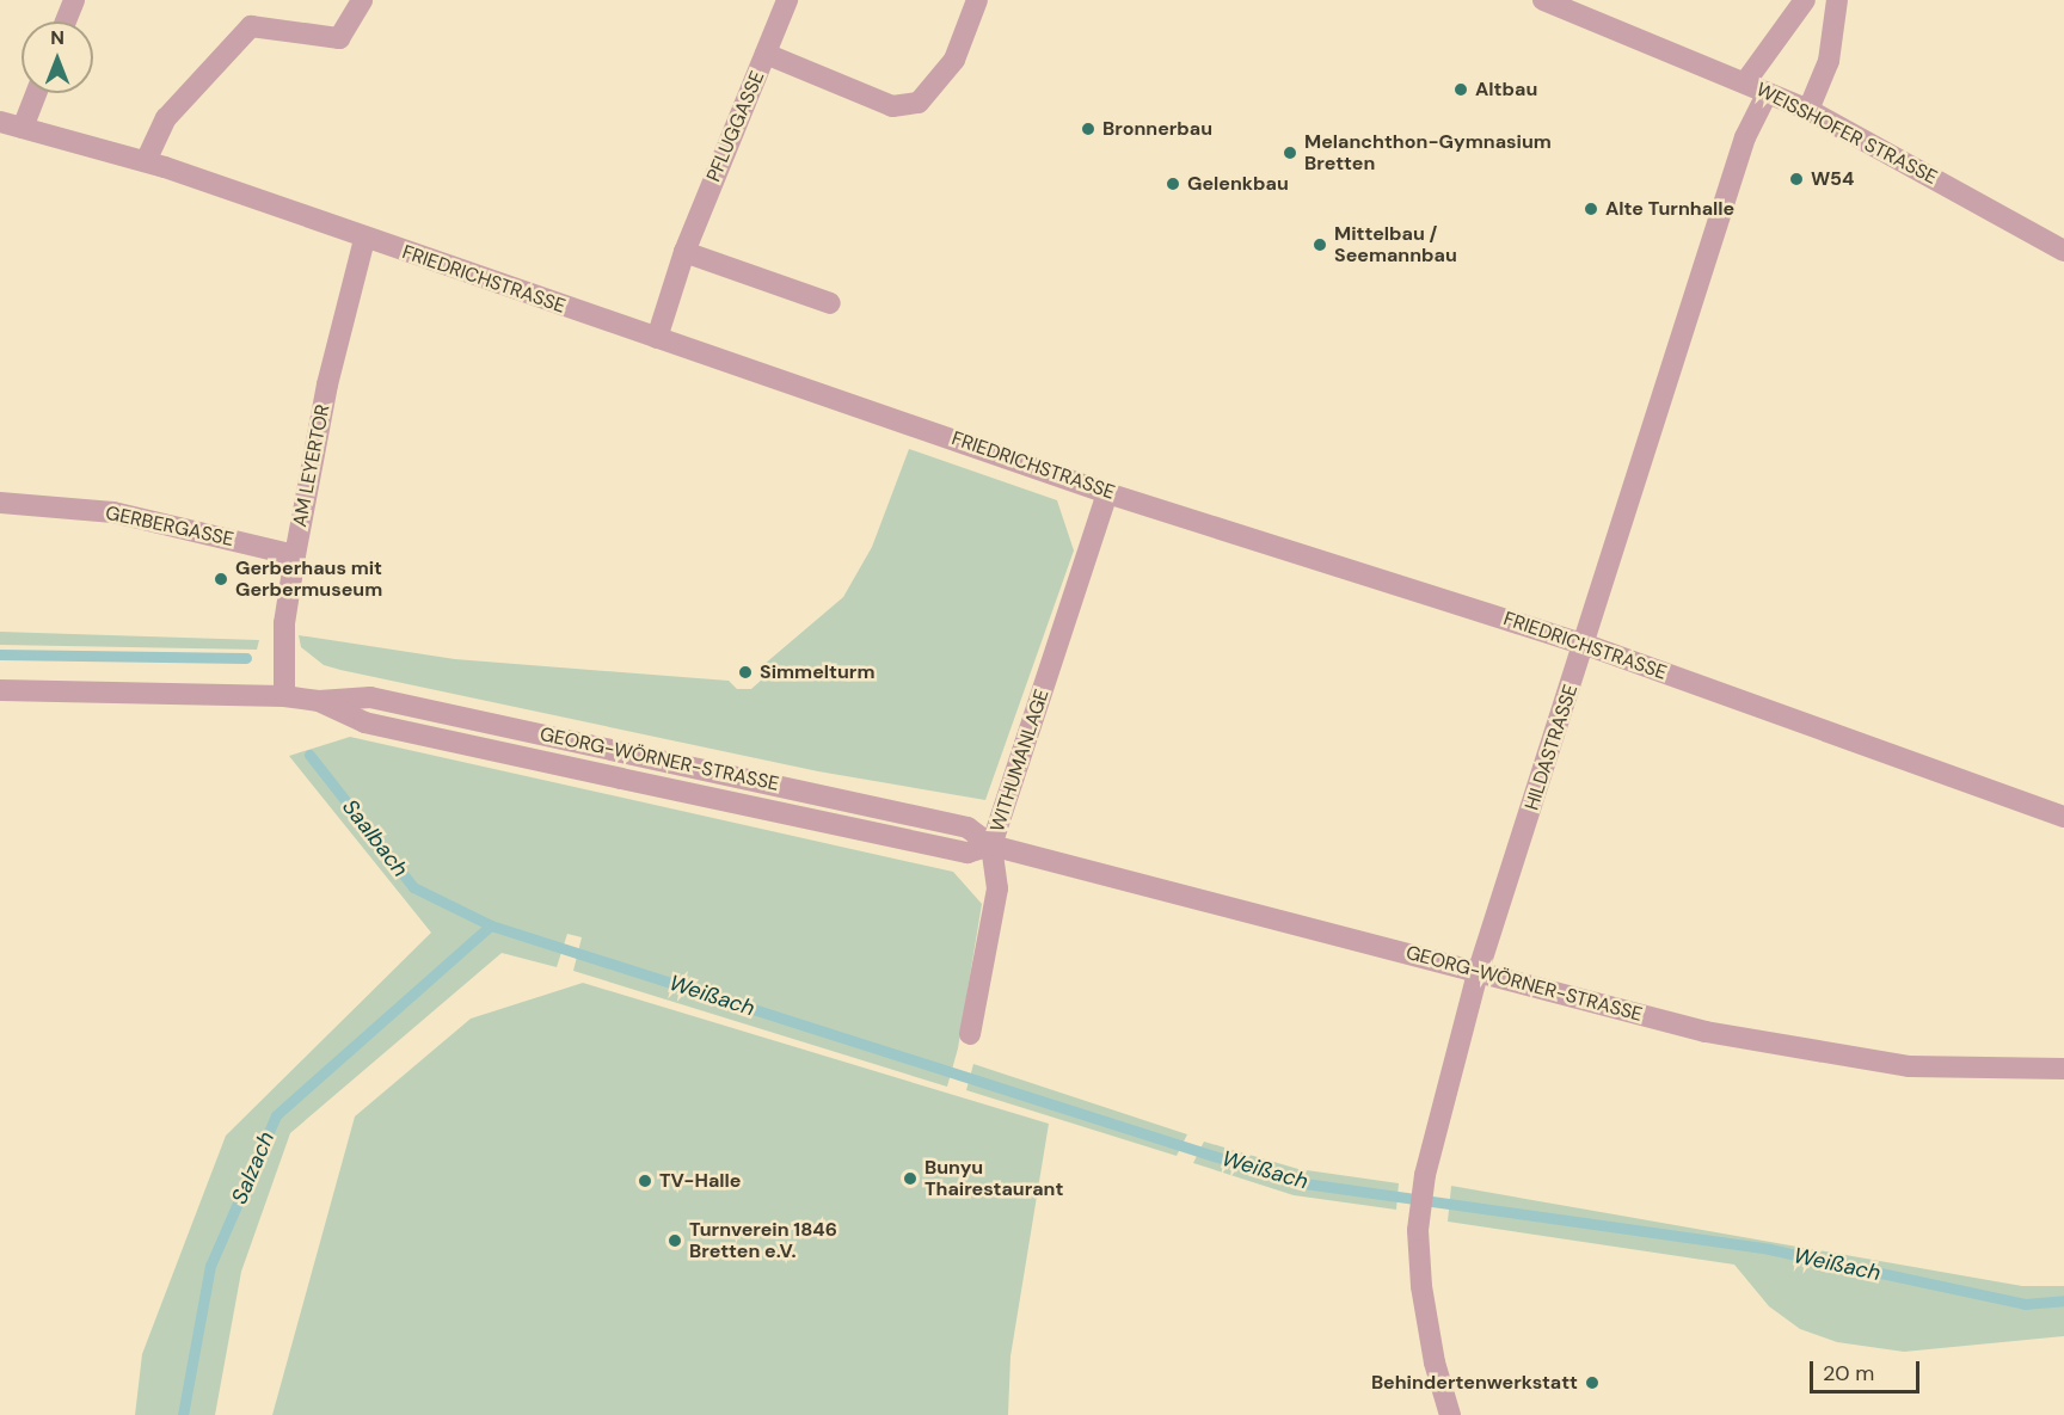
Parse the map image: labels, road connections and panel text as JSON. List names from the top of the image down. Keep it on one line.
{"streets":{"street":["PFLUGGASSE","WEISSHOFER STRASSE","FRIEDRICHSTRASSE","AM LEYERTOR","GERBERGASSE","HILDASTRASSE","GEORG-WÖRNER-STRASSE","WITHUMANLAGE"]},"crossings":[["PFLUGGASSE","FRIEDRICHSTRASSE"],["WEISSHOFER STRASSE","HILDASTRASSE"],["FRIEDRICHSTRASSE","AM LEYERTOR"],["FRIEDRICHSTRASSE","HILDASTRASSE"],["FRIEDRICHSTRASSE","WITHUMANLAGE"],["AM LEYERTOR","GERBERGASSE"],["AM LEYERTOR","GEORG-WÖRNER-STRASSE"],["HILDASTRASSE","GEORG-WÖRNER-STRASSE"],["GEORG-WÖRNER-STRASSE","WITHUMANLAGE"]],"water":["Saalbach","Weißach","Salzach"],"places":["Altbau","Bronnerbau","Melanchthon-Gymnasium Bretten","W54","Gelenkbau","Alte Turnhalle","Mittelbau / Seemannbau","Gerberhaus mit Gerbermuseum","Simmelturm","Bunyu Thairestaurant","TV-Halle","Turnverein 1846 Bretten e.V.","Behindertenwerkstatt"],"scale_bar":"20 m","north":"top"}
